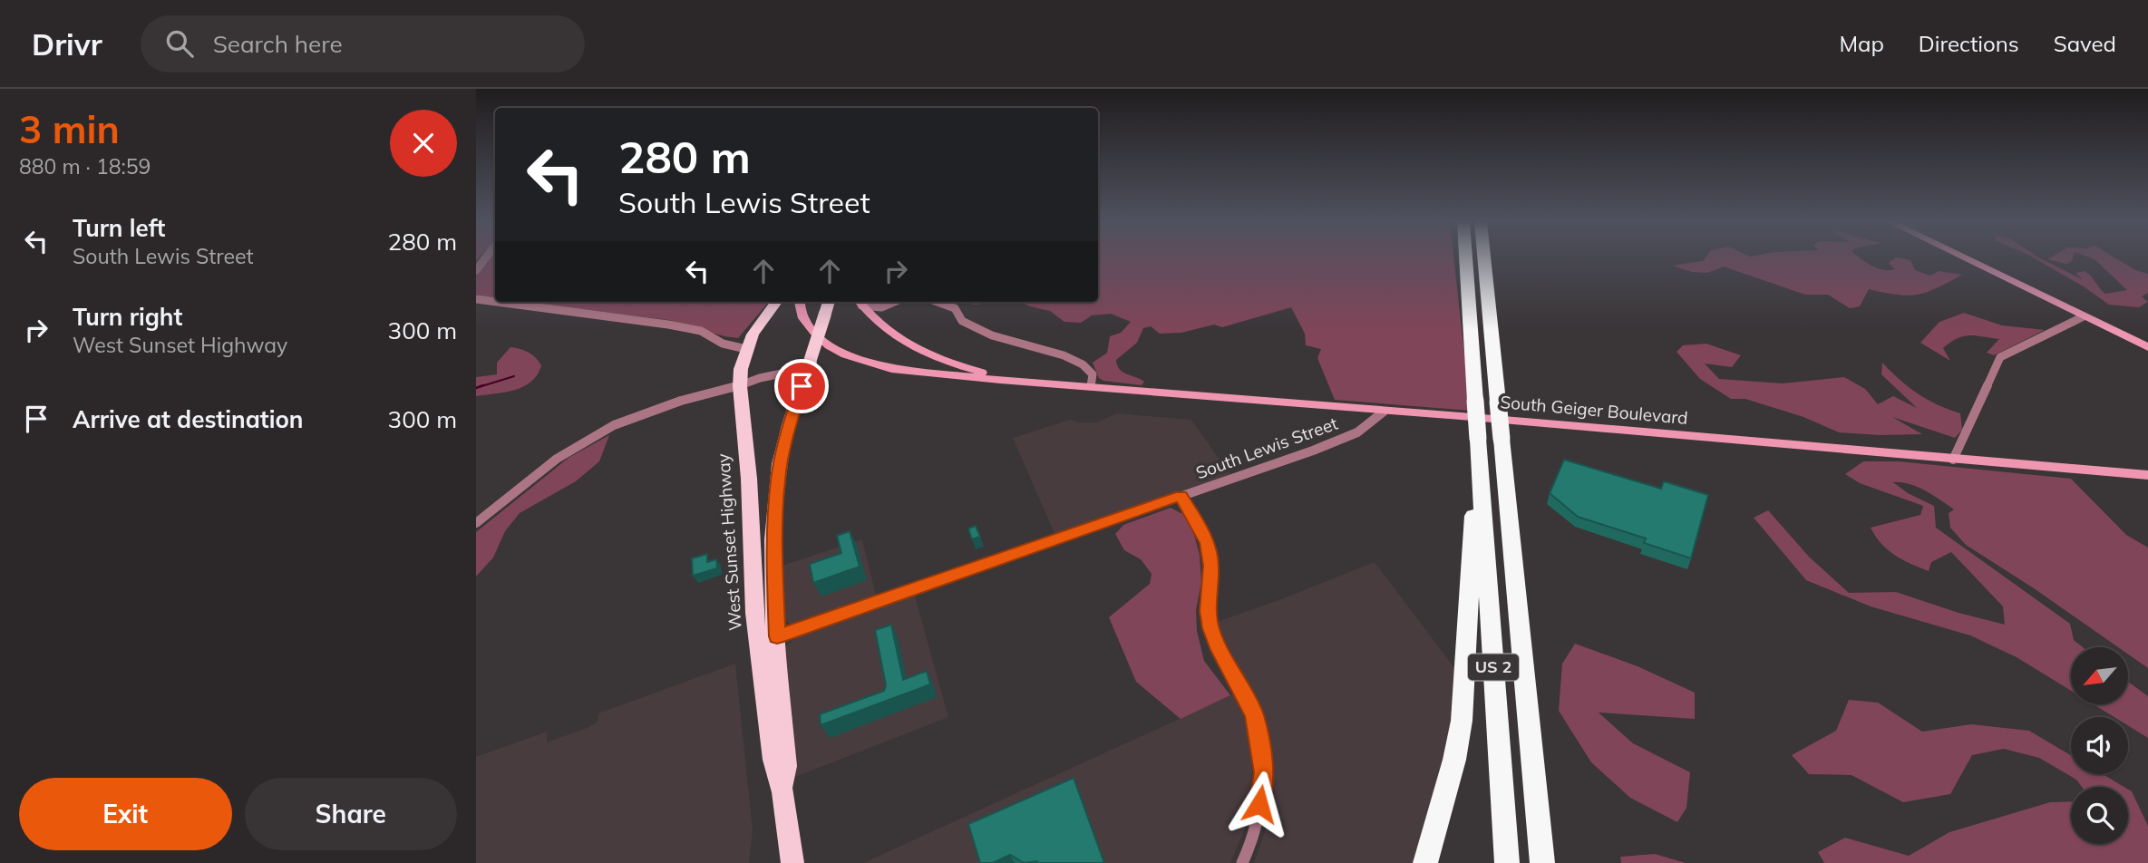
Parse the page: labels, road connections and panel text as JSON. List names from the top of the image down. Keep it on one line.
{"streets":{"highway":["US 2"],"main road":["West Sunset Highway"],"street":["South Geiger Boulevard","South Lewis Street"]},"crossings":[["South Geiger Boulevard","South Lewis Street"],["South Lewis Street","West Sunset Highway"]],"north":"bottom left","page":{"header":"Drivr","search":"Search here","nav":["Map","Directions","Saved"],"heading":["3 min","880 m · 18:59"],"turn":["280 m","South Lewis Street"],"list":[{"name":"Turn left","note":"South Lewis Street","value":"280 m"},{"name":"Turn right","note":"West Sunset Highway","value":"300 m"},{"name":"Arrive at destination","value":"300 m"}],"buttons":["Exit","Share"]}}
